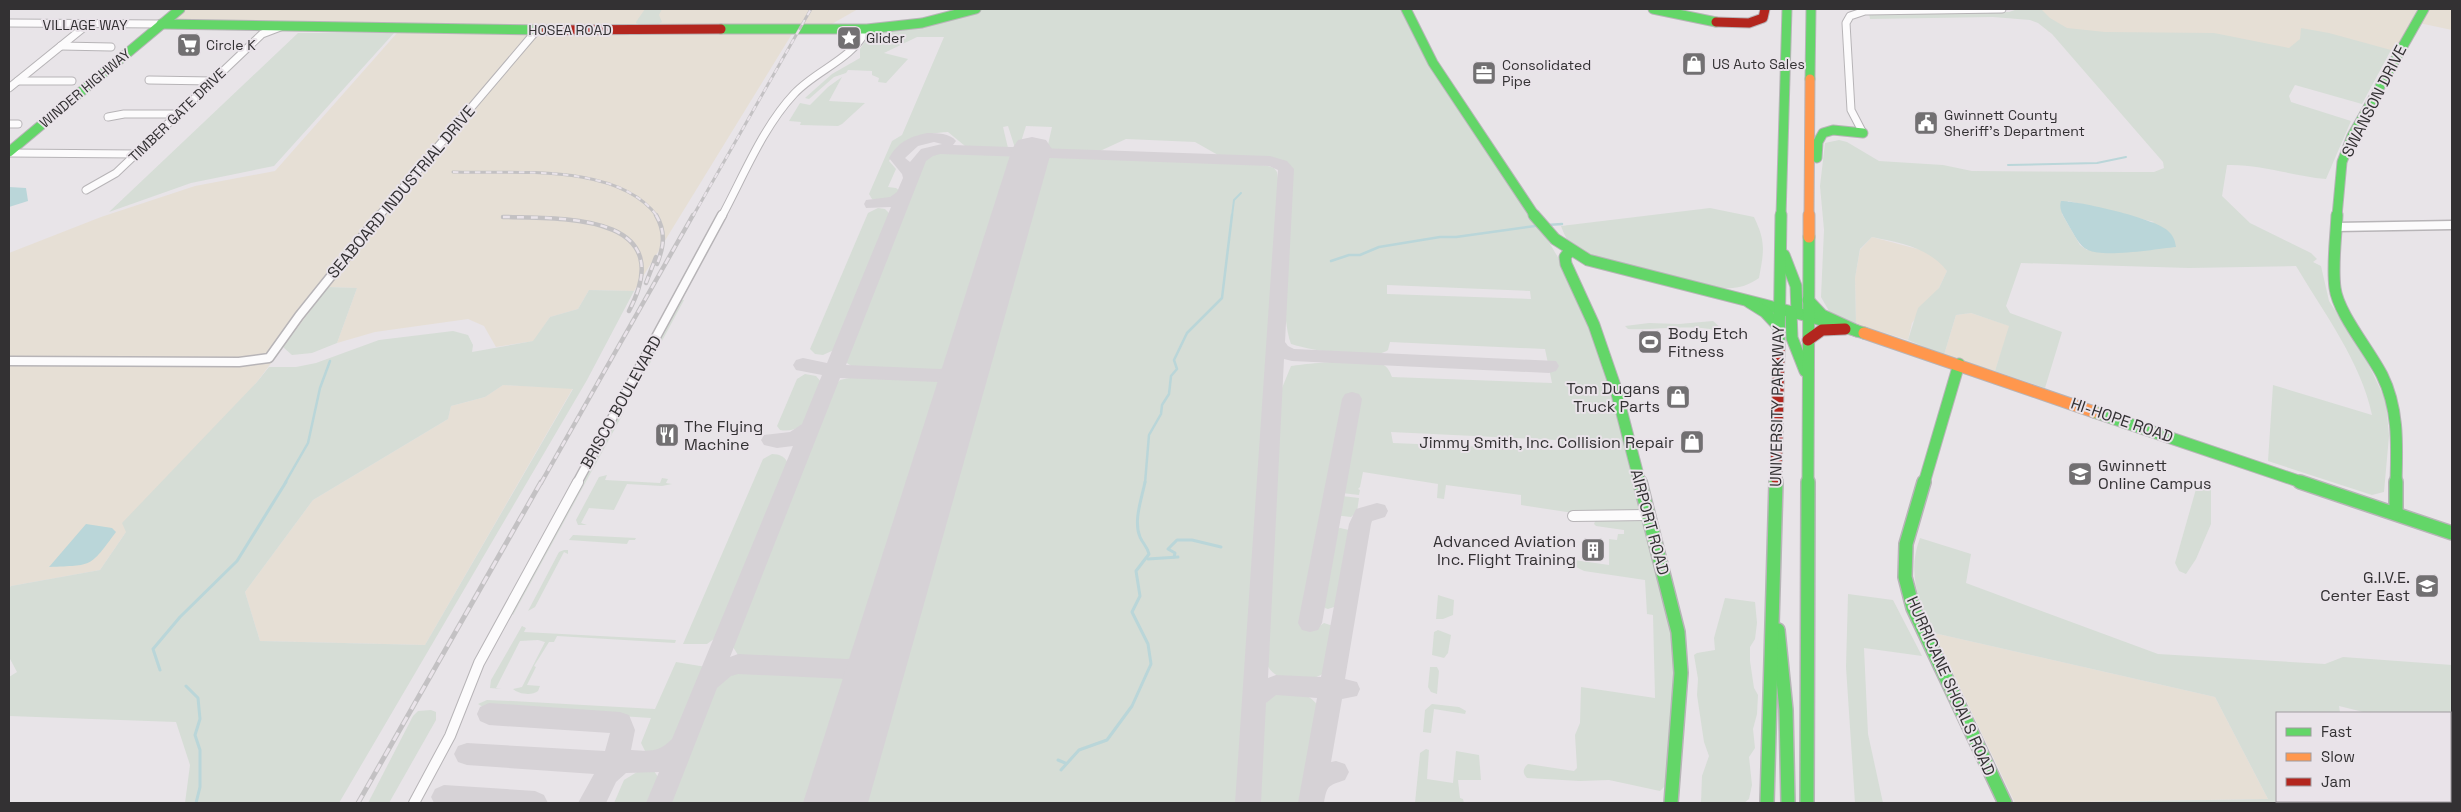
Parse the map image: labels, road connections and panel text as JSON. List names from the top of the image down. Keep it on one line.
{"streets":{"main road":["HOSEA ROAD","WINDER HIGHWAY","SWANSON DRIVE","UNIVERSITY PARKWAY","HI-HOPE ROAD","AIRPORT ROAD","HURRICANE SHOALS ROAD"],"street":["VILLAGE WAY","TIMBER GATE DRIVE","SEABOARD INDUSTRIAL DRIVE","BRISCO BOULEVARD"]},"crossings":[["VILLAGE WAY","HOSEA ROAD"],["VILLAGE WAY","WINDER HIGHWAY"],["HOSEA ROAD","WINDER HIGHWAY"],["HOSEA ROAD","TIMBER GATE DRIVE"],["HOSEA ROAD","SEABOARD INDUSTRIAL DRIVE"],["HOSEA ROAD","BRISCO BOULEVARD"],["SWANSON DRIVE","HI-HOPE ROAD"],["UNIVERSITY PARKWAY","HI-HOPE ROAD"],["HI-HOPE ROAD","HURRICANE SHOALS ROAD"]],"places":{"place":["Glider"],"supermarket":["Circle K"],"shop":["US Auto Sales","Tom Dugans Truck Parts","Jimmy Smith, Inc. Collision Repair"],"office":["Consolidated Pipe"],"public building":["Gwinnett County Sheriff's Department"],"sports":["Body Etch Fitness"],"restaurant":["The Flying Machine"],"school or university":["Gwinnett Online Campus","G.I.V.E. Center East"],"building":["Advanced Aviation Inc. Flight Training"]},"legend":["Fast","Slow","Jam"]}
